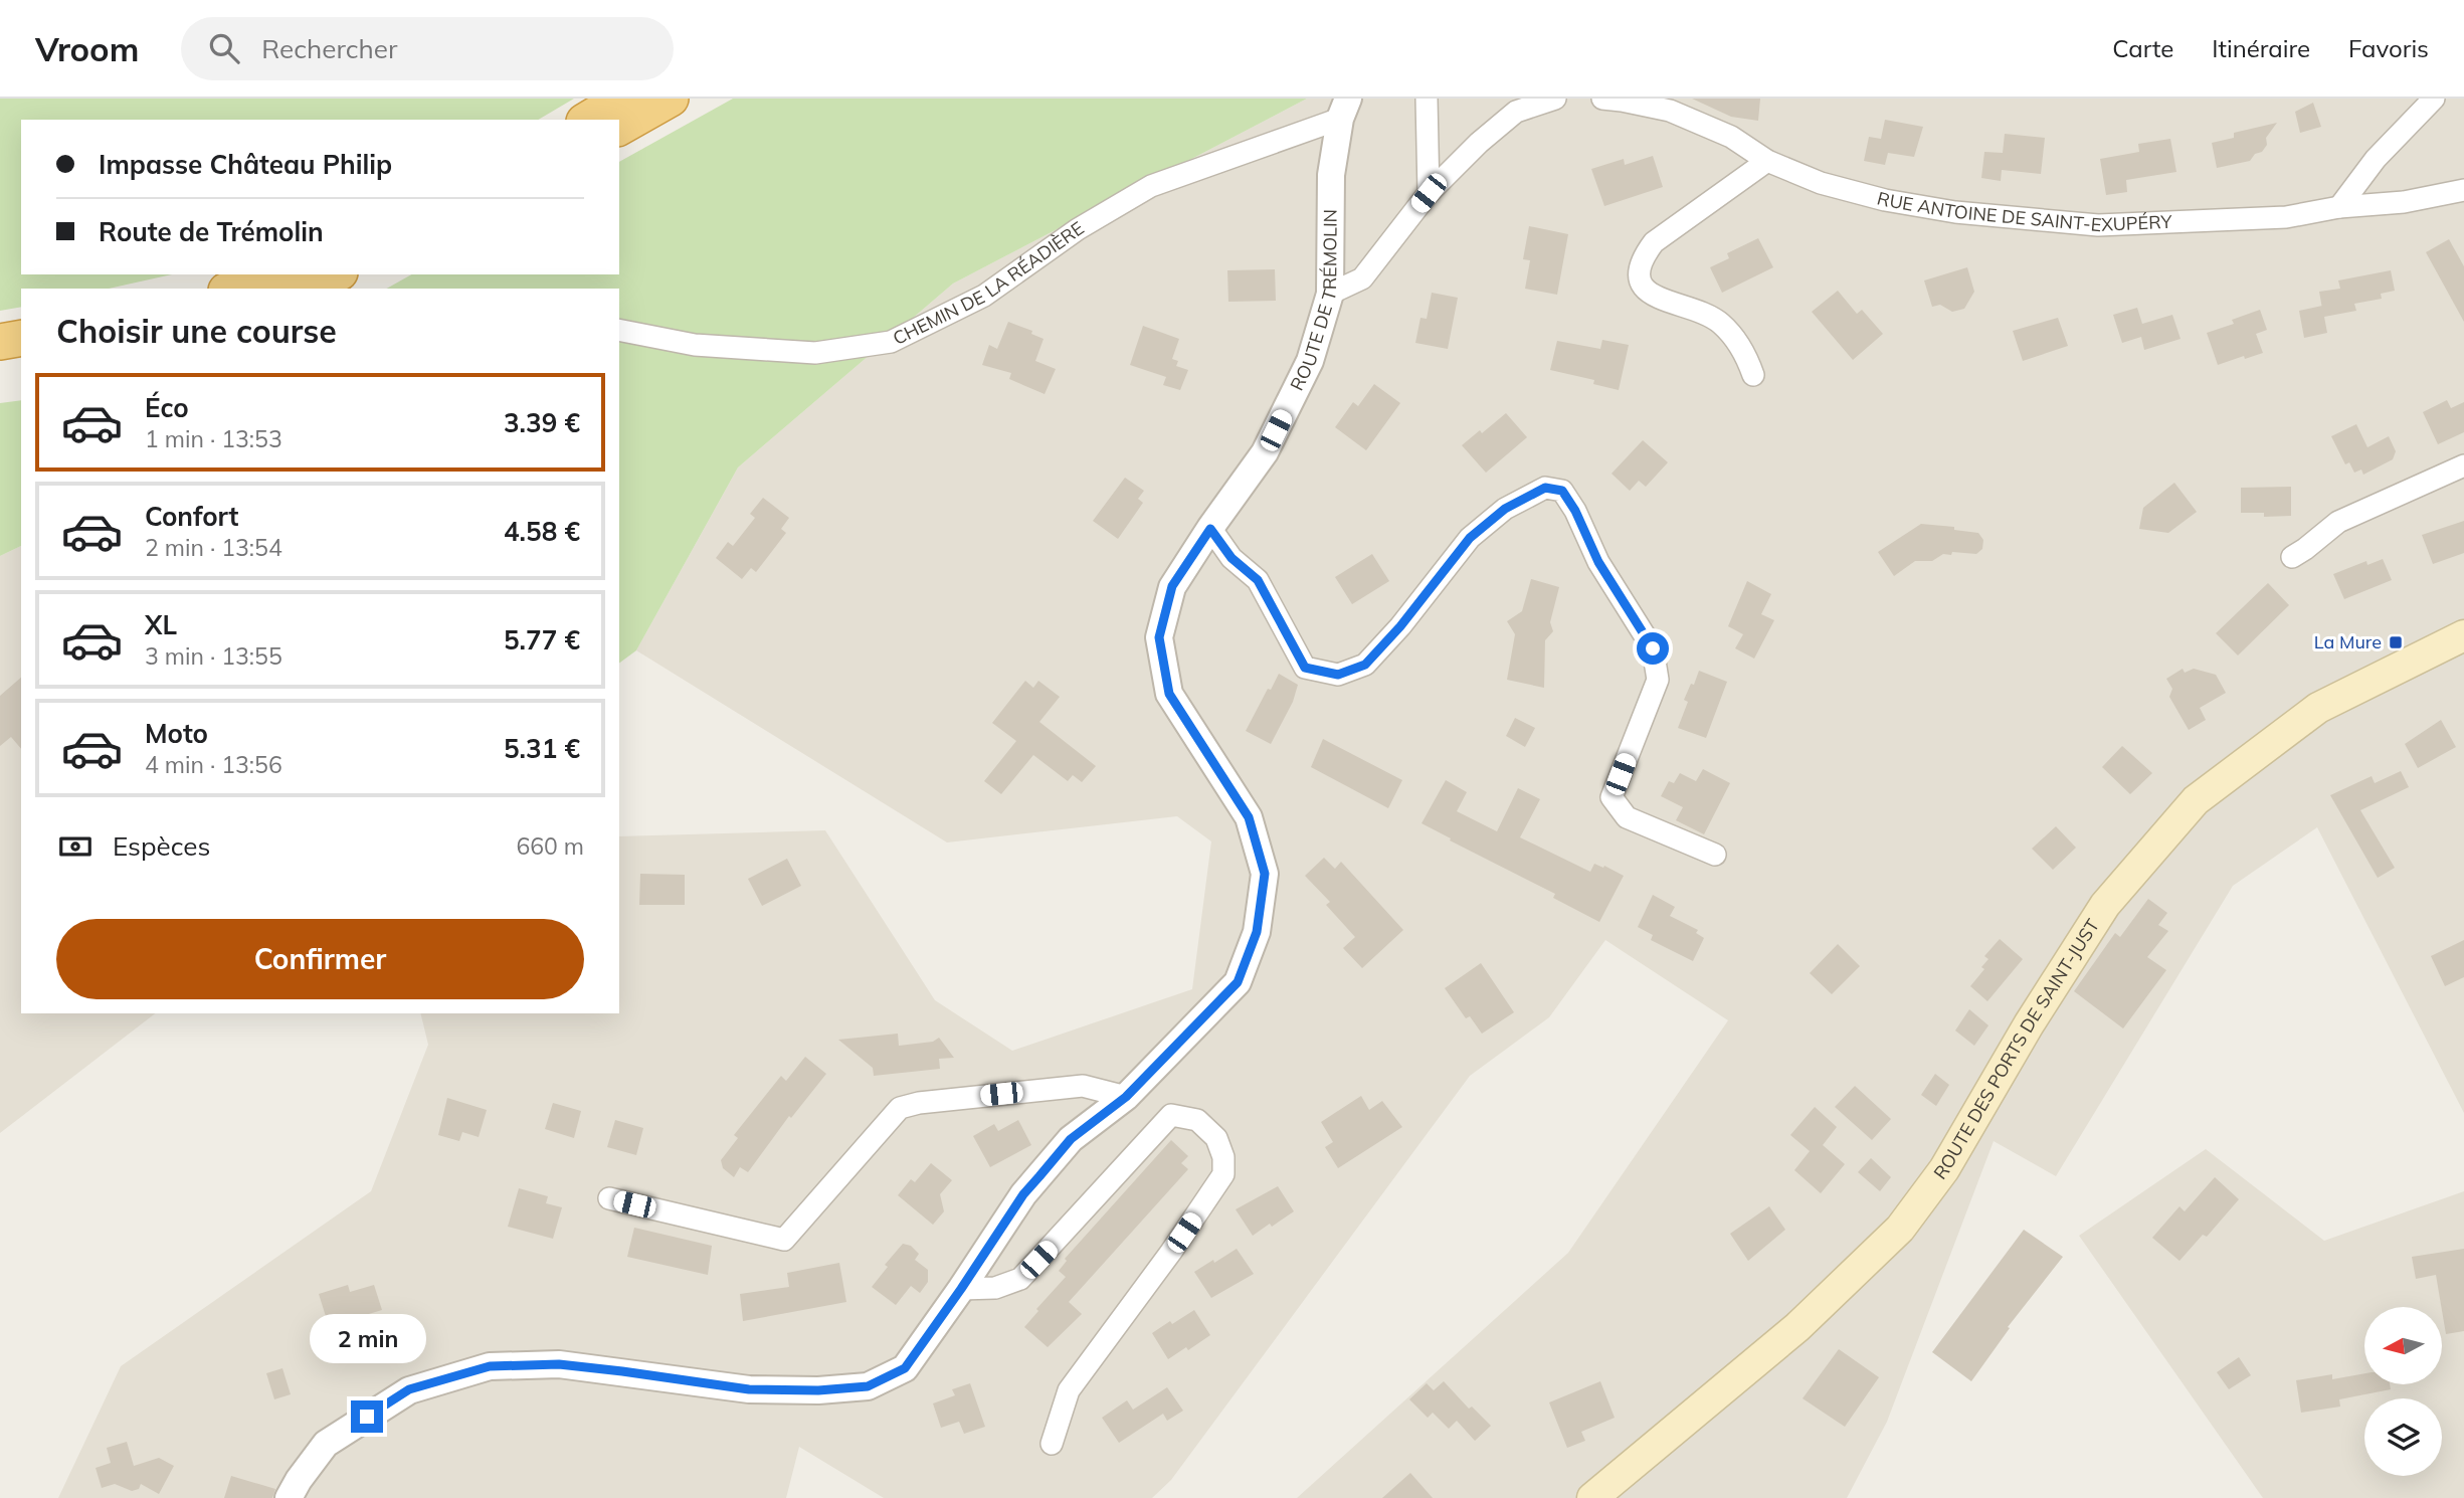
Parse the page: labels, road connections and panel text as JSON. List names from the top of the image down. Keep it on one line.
{"streets":{"main road":["ROUTE DES PORTS DE SAINT-JUST"],"street":["RUE ANTOINE DE SAINT-EXUPÉRY","CHEMIN DE LA RÉADIÈRE","ROUTE DE TRÉMOLIN"]},"crossings":[["CHEMIN DE LA RÉADIÈRE","ROUTE DE TRÉMOLIN"]],"places":{"transit":["La Mure"]},"north":"left","page":{"header":"Vroom","search":"Rechercher","nav":["Carte","Itinéraire","Favoris"],"banner":["Impasse Château Philip","Route de Trémolin"],"heading":"Choisir une course","list":[{"name":"Éco","note":"1 min · 13:53","value":"3.39 €"},{"name":"Confort","note":"2 min · 13:54","value":"4.58 €"},{"name":"XL","note":"3 min · 13:55","value":"5.77 €"},{"name":"Moto","note":"4 min · 13:56","value":"5.31 €"}],"pay":["Espèces","660 m"],"buttons":"Confirmer","bubble":"2 min"}}
